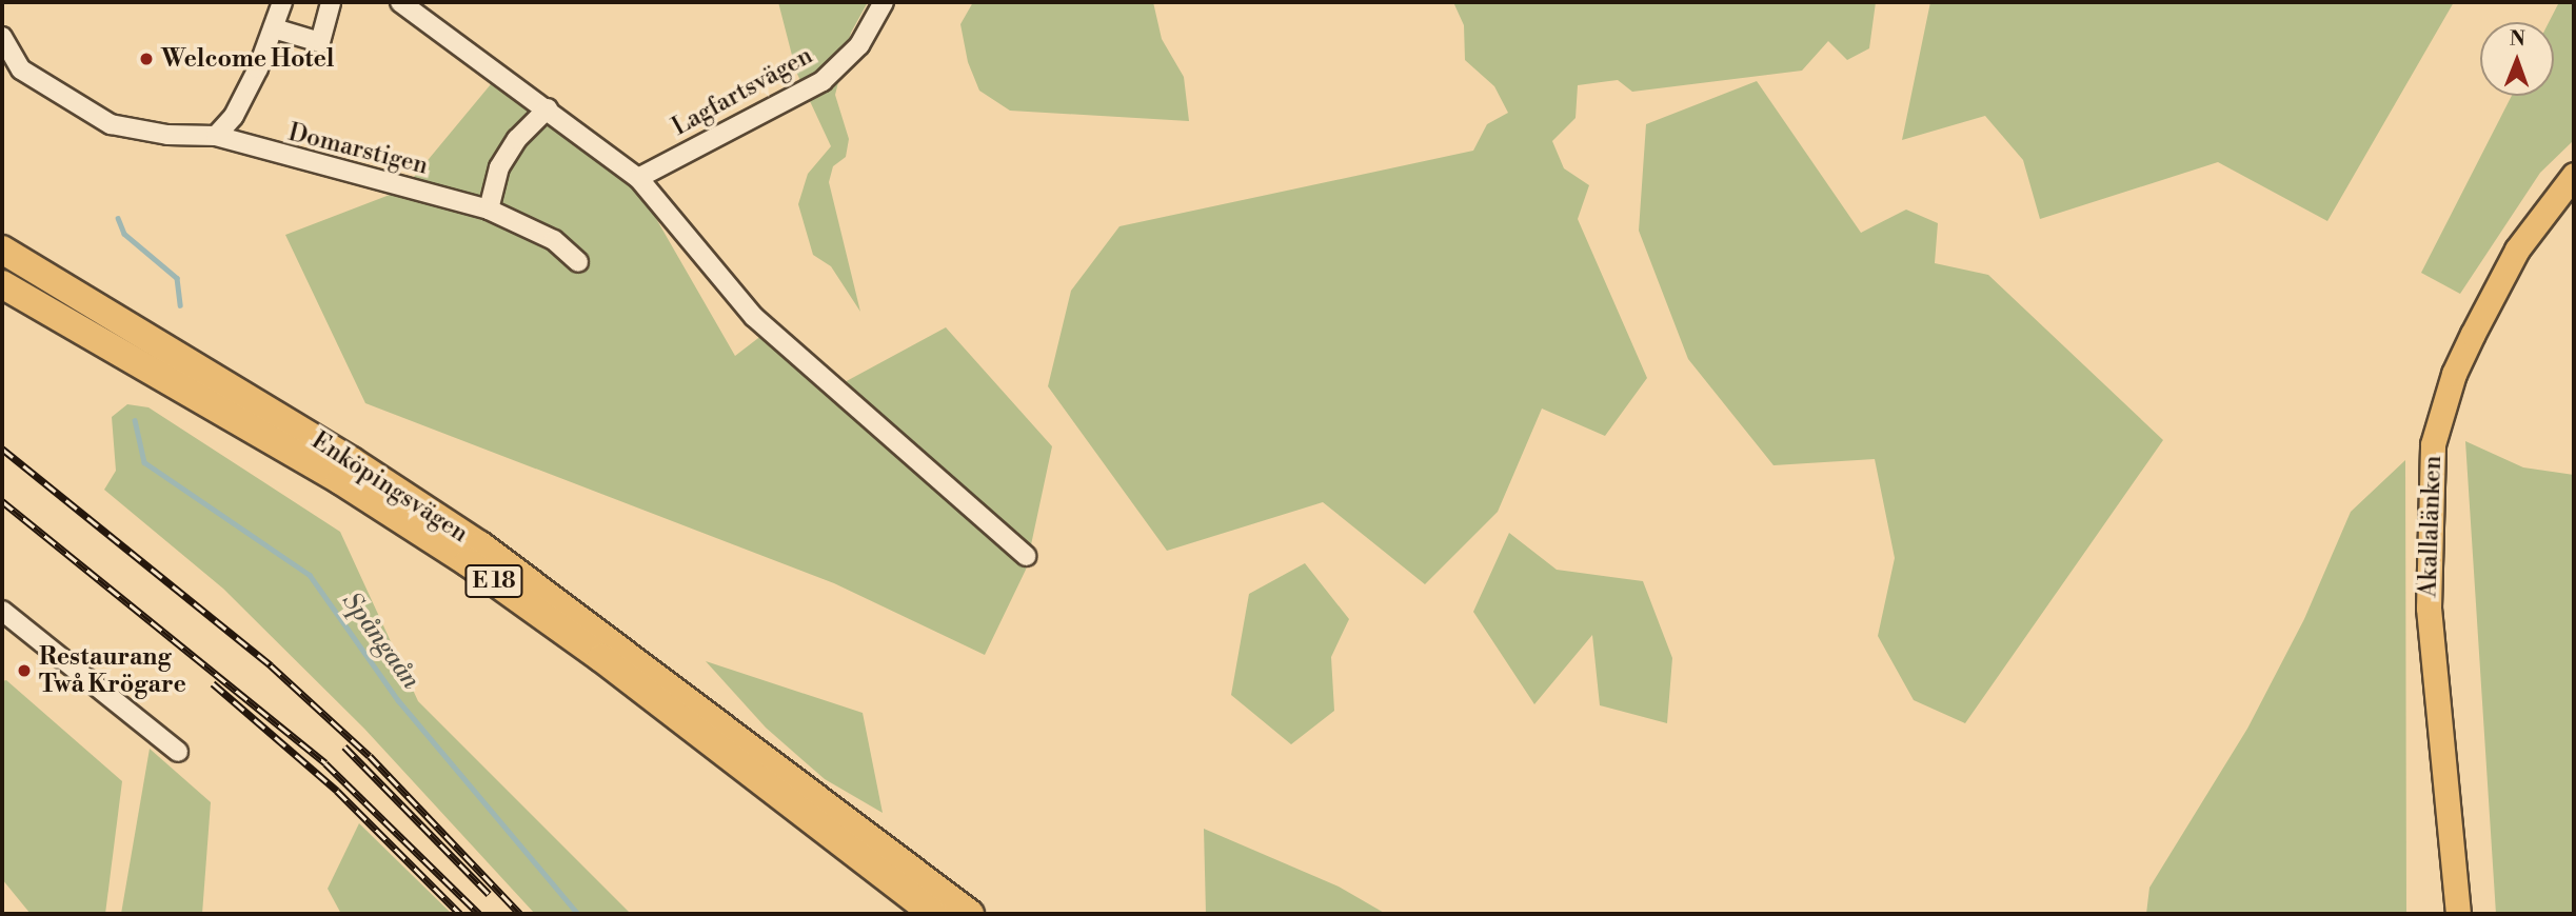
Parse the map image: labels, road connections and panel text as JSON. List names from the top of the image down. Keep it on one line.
{"streets":{"highway":["Enköpingsvägen","E 18"],"main road":["Akallalänken"],"street":["Lagfartsvägen","Domarstigen"]},"water":["Spångaån"],"places":["Welcome Hotel","Restaurang Twå Krögare"],"north":"top"}
